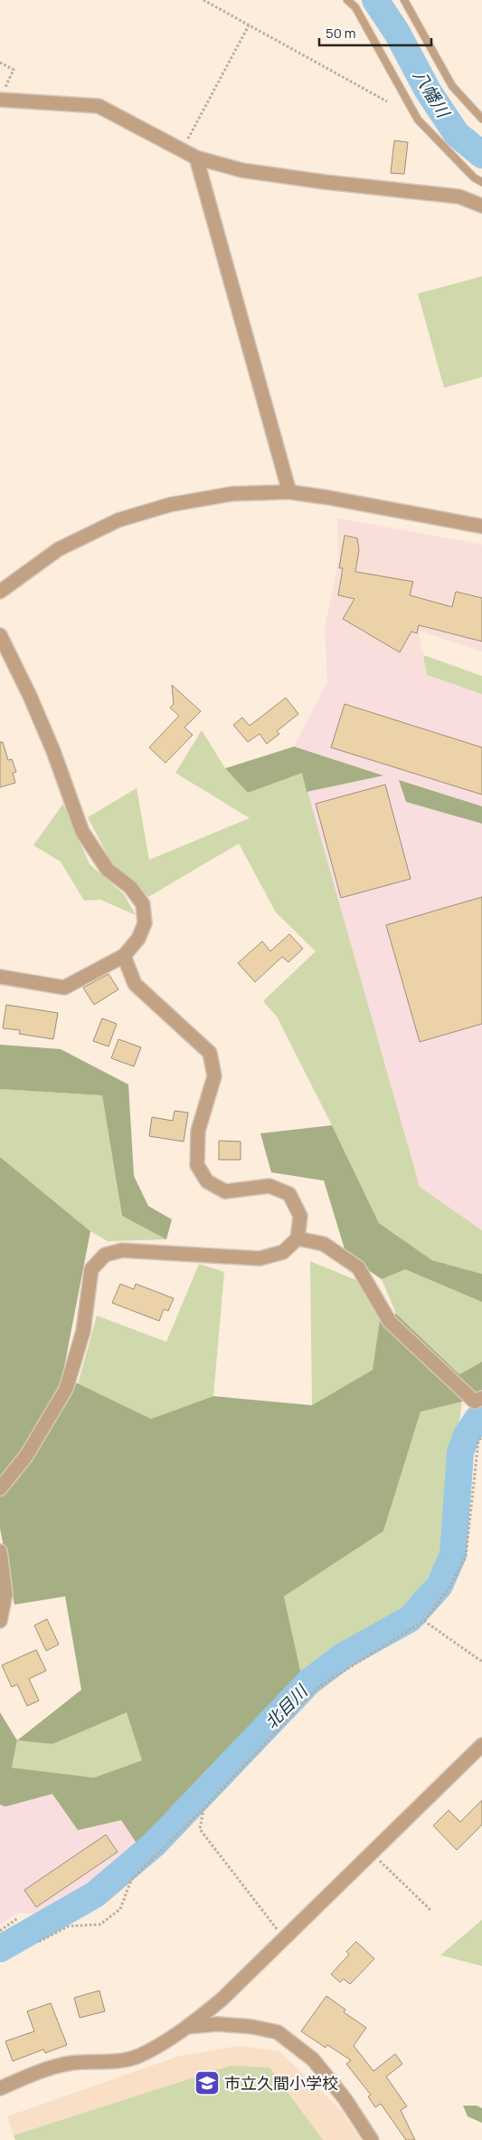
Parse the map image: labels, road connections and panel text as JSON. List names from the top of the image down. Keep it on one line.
{"water":["八幡川","北目川"],"places":{"school or university":["市立久間小学校"]},"scale_bar":"50 m"}
